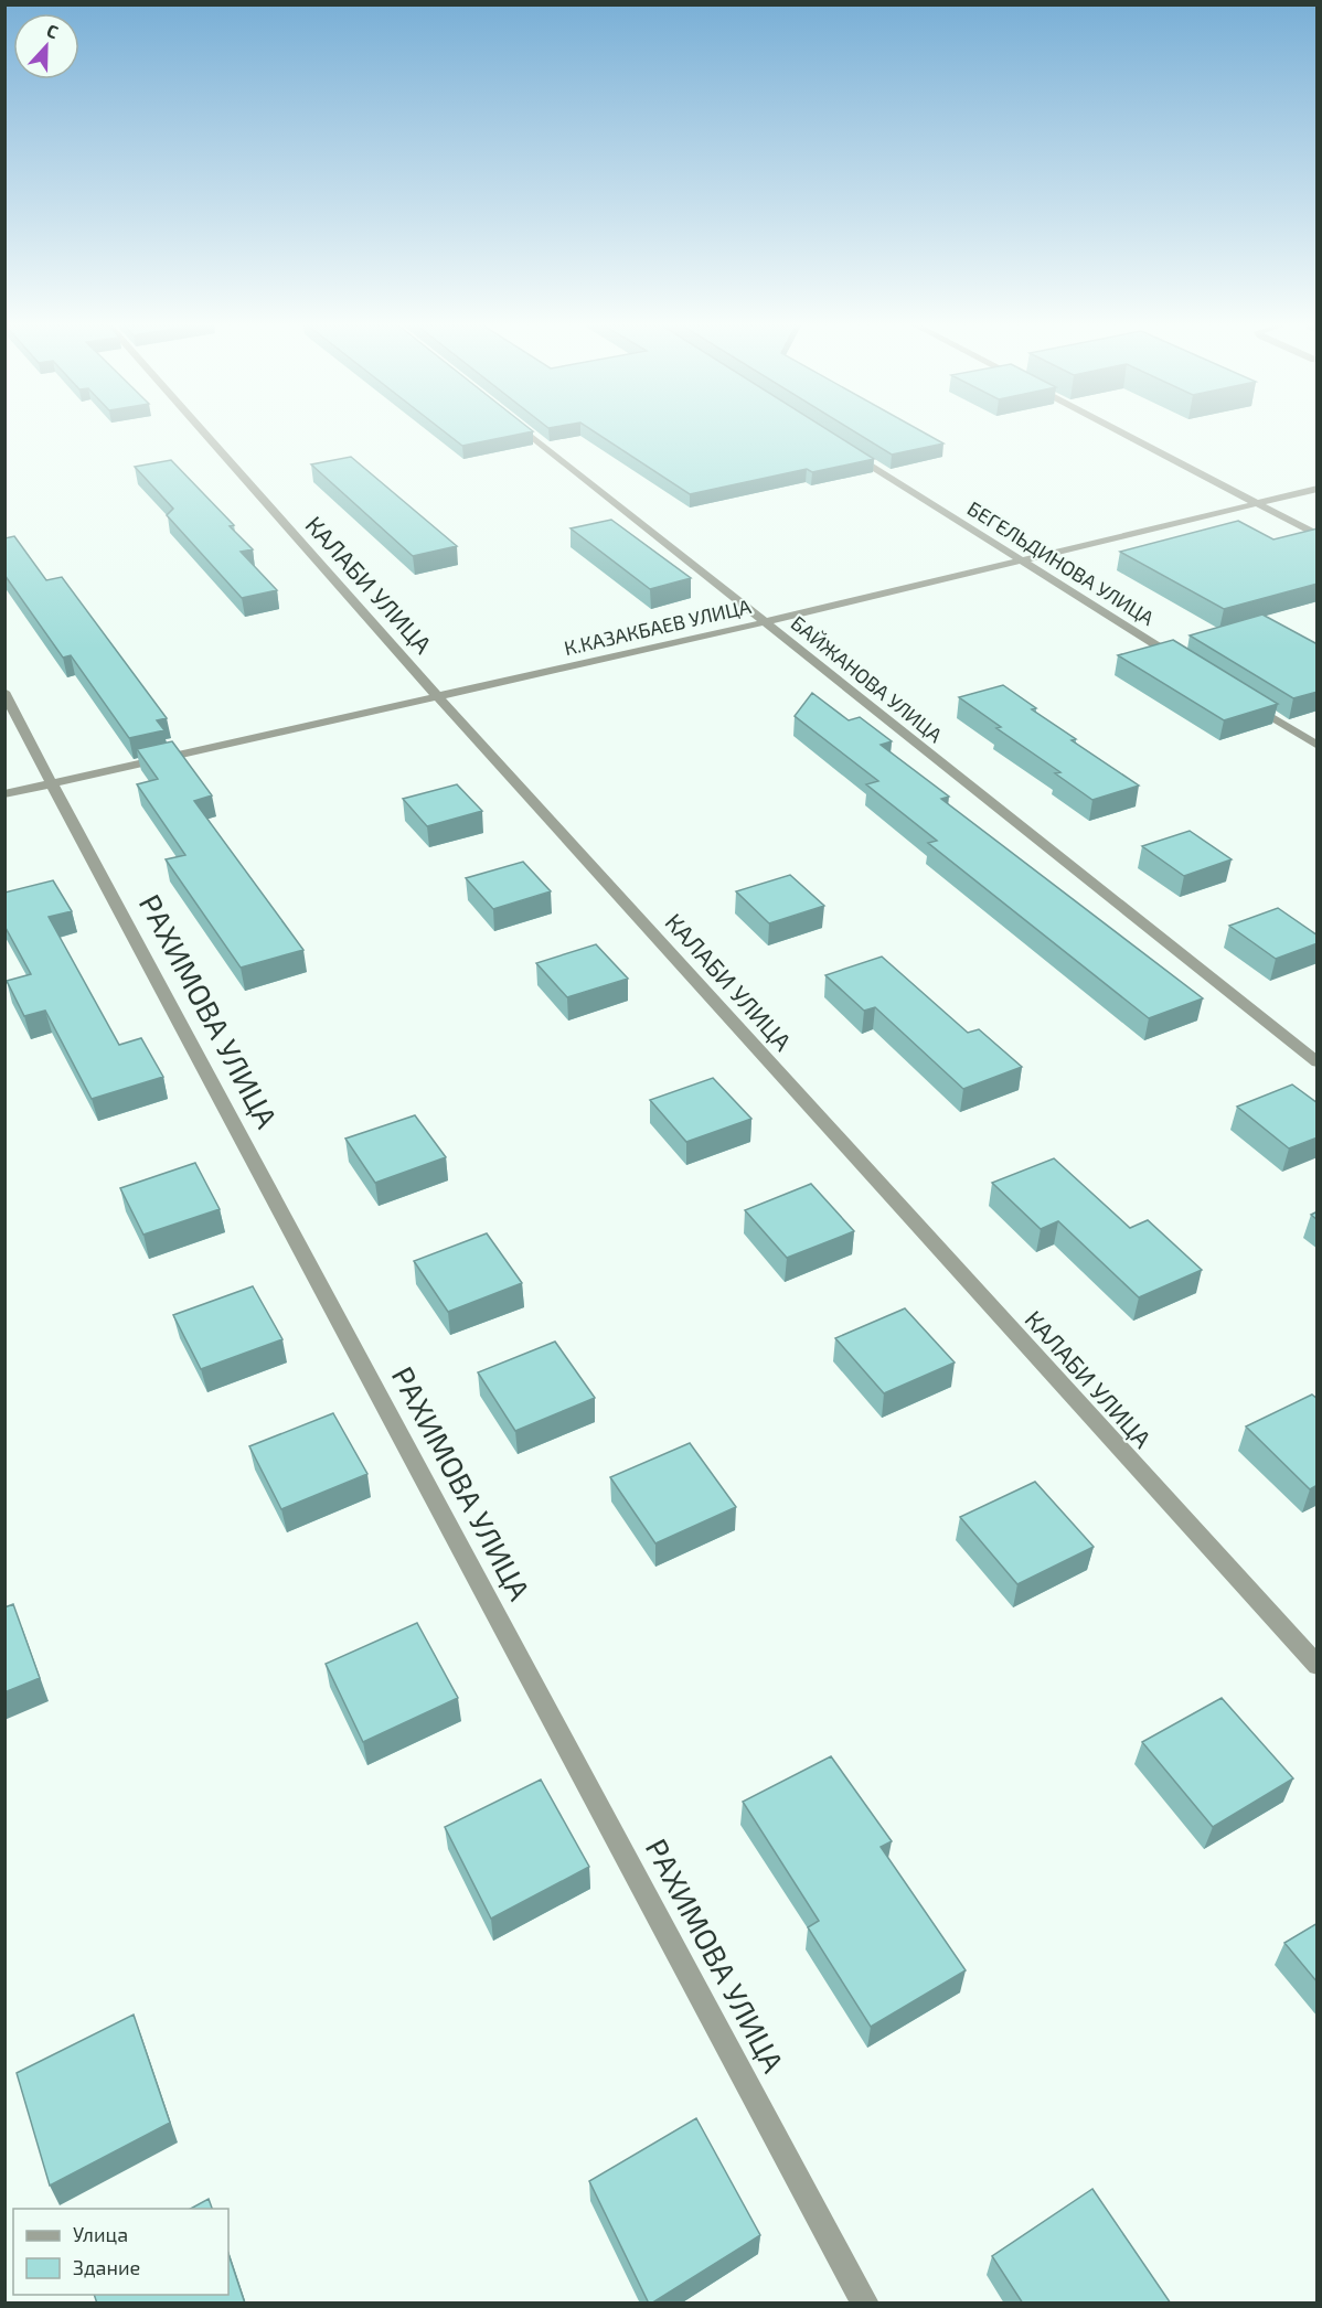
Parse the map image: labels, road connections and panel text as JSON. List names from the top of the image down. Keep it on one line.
{"streets":{"street":["БЕГЕЛЬДИНОВА УЛИЦА","КАЛАБИ УЛИЦА","К.КАЗАКБАЕВ УЛИЦА","БАЙЖАНОВА УЛИЦА","РАХИМОВА УЛИЦА"]},"crossings":[["БЕГЕЛЬДИНОВА УЛИЦА","К.КАЗАКБАЕВ УЛИЦА"],["КАЛАБИ УЛИЦА","К.КАЗАКБАЕВ УЛИЦА"],["К.КАЗАКБАЕВ УЛИЦА","БАЙЖАНОВА УЛИЦА"],["К.КАЗАКБАЕВ УЛИЦА","РАХИМОВА УЛИЦА"]],"legend":["Улица","Здание"],"north":"top"}
